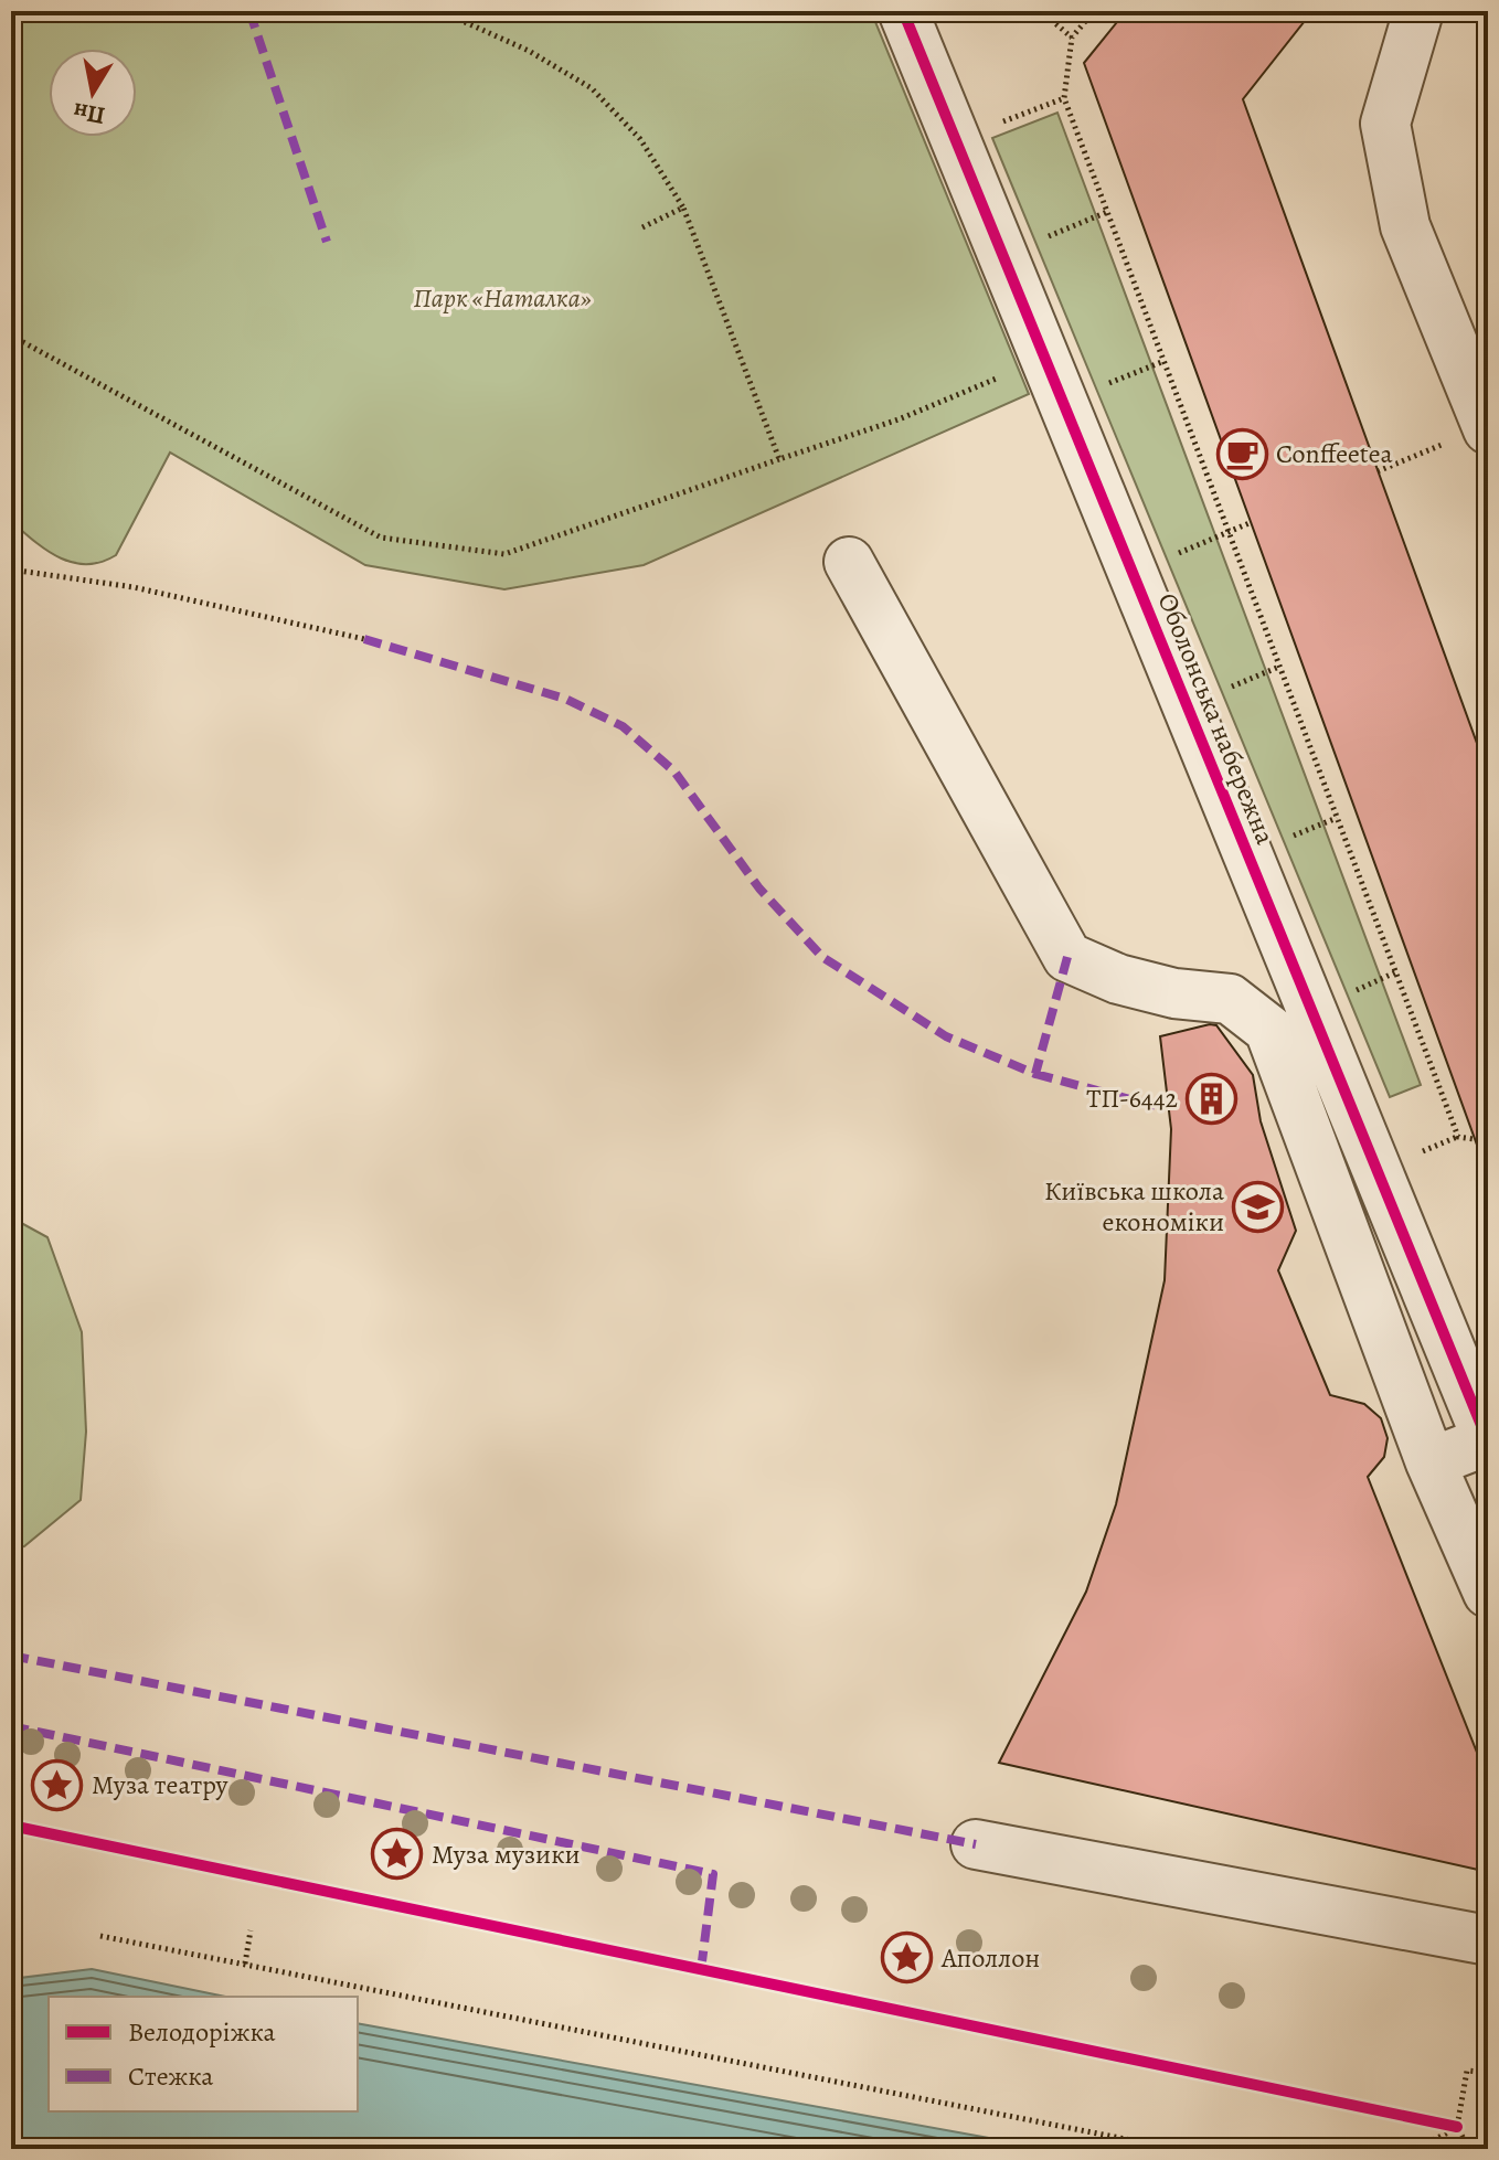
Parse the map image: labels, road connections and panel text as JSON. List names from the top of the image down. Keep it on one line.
{"streets":{"street":["Оболонська набережна"]},"parks":["Парк «Наталка»"],"places":{"cafe":["Conffeetea"],"building":["ТП-6442"],"school or university":["Київська школа економіки"],"place":["Муза театру","Муза музики","Аполлон"]},"legend":["Велодоріжка","Стежка"],"north":"bottom"}
